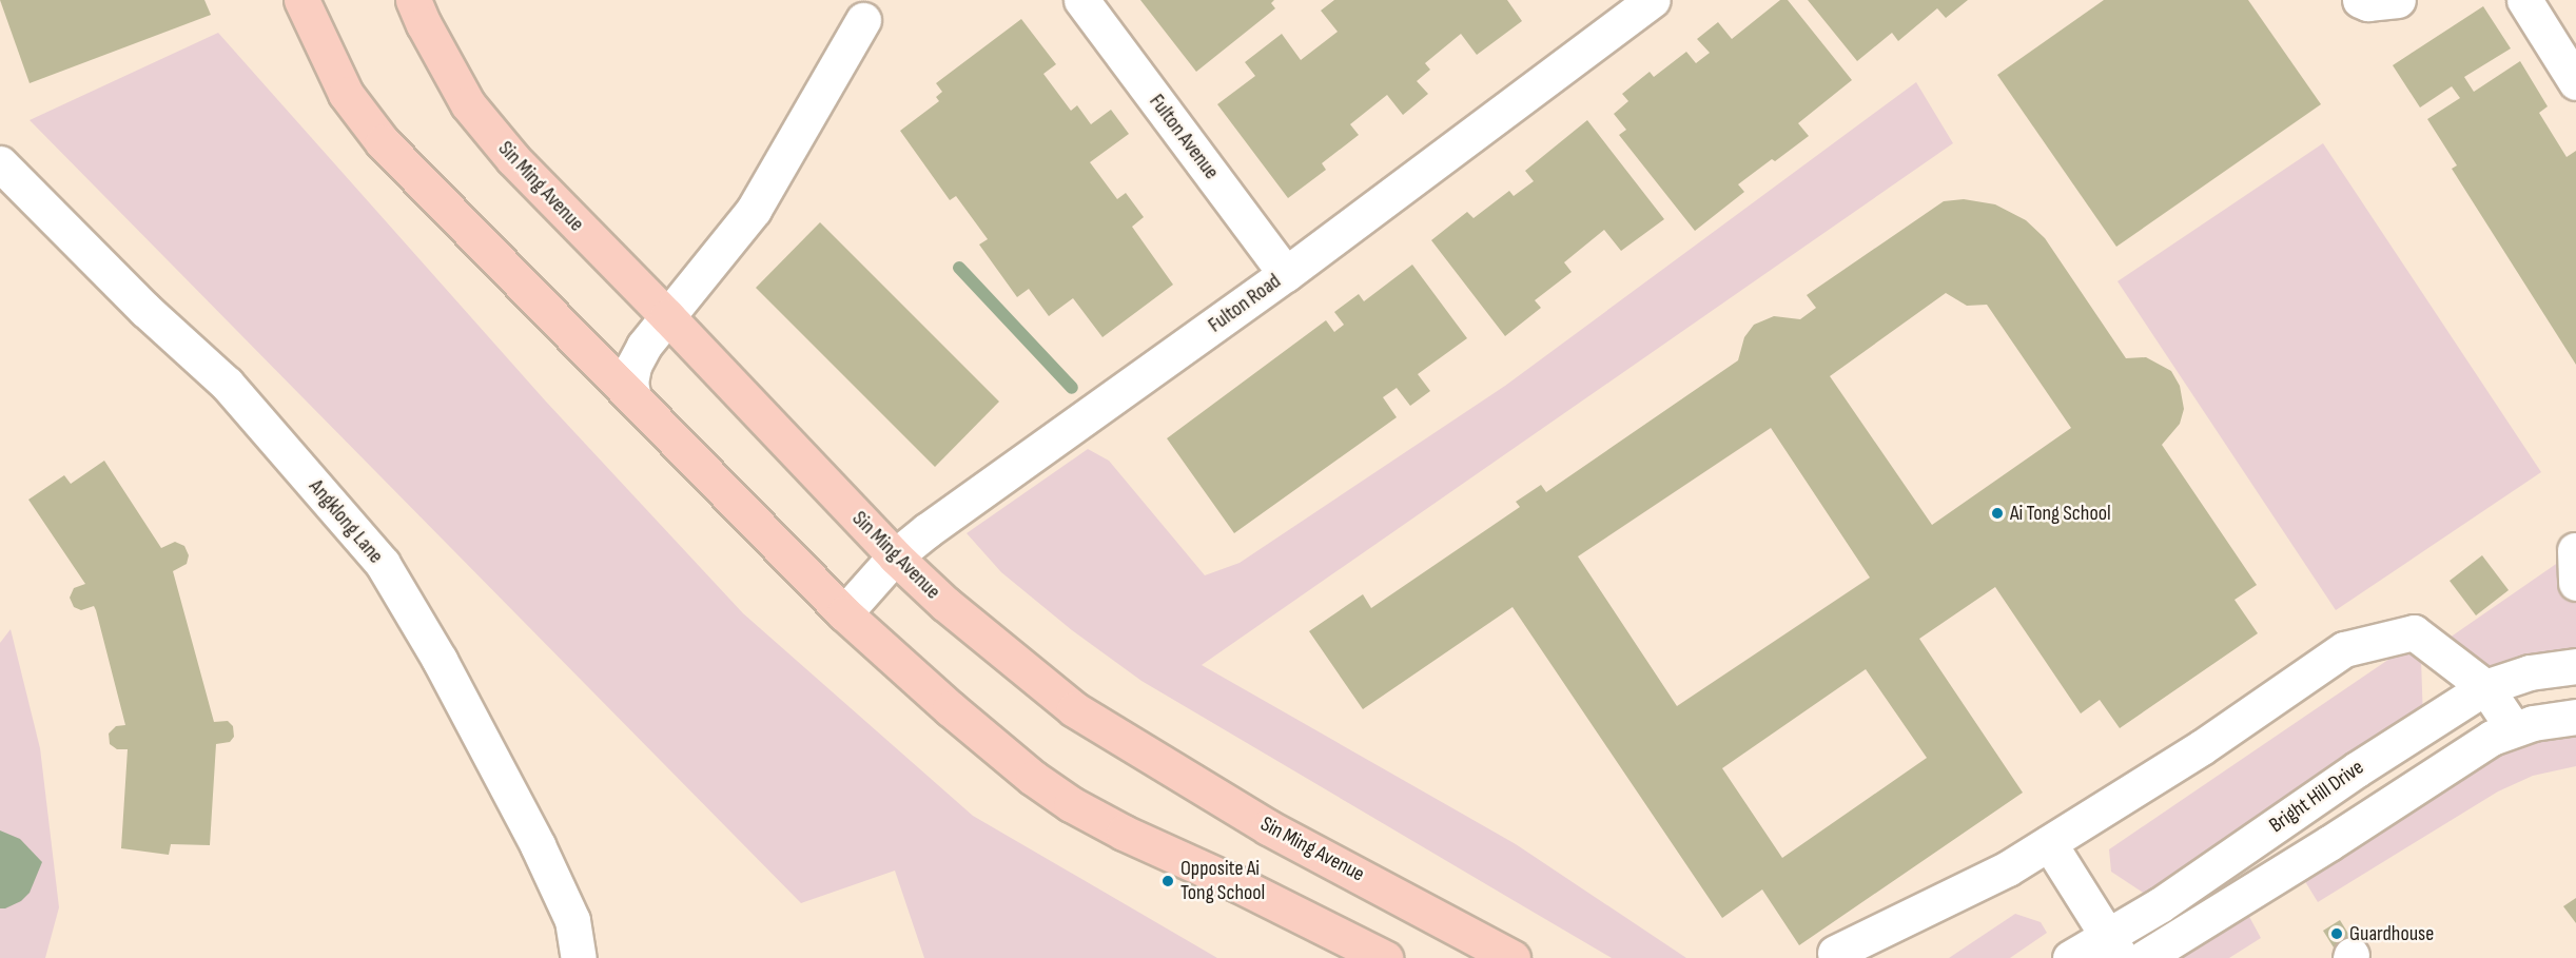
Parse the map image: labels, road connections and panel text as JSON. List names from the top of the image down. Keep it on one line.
{"streets":{"main road":["Sin Ming Avenue"],"street":["Fulton Avenue","Fulton Road","Angklong Lane","Bright Hill Drive"]},"crossings":[["Fulton Avenue","Fulton Road"],["Sin Ming Avenue","Fulton Road"]],"places":["Ai Tong School","Opposite Ai Tong School","Guardhouse"]}
